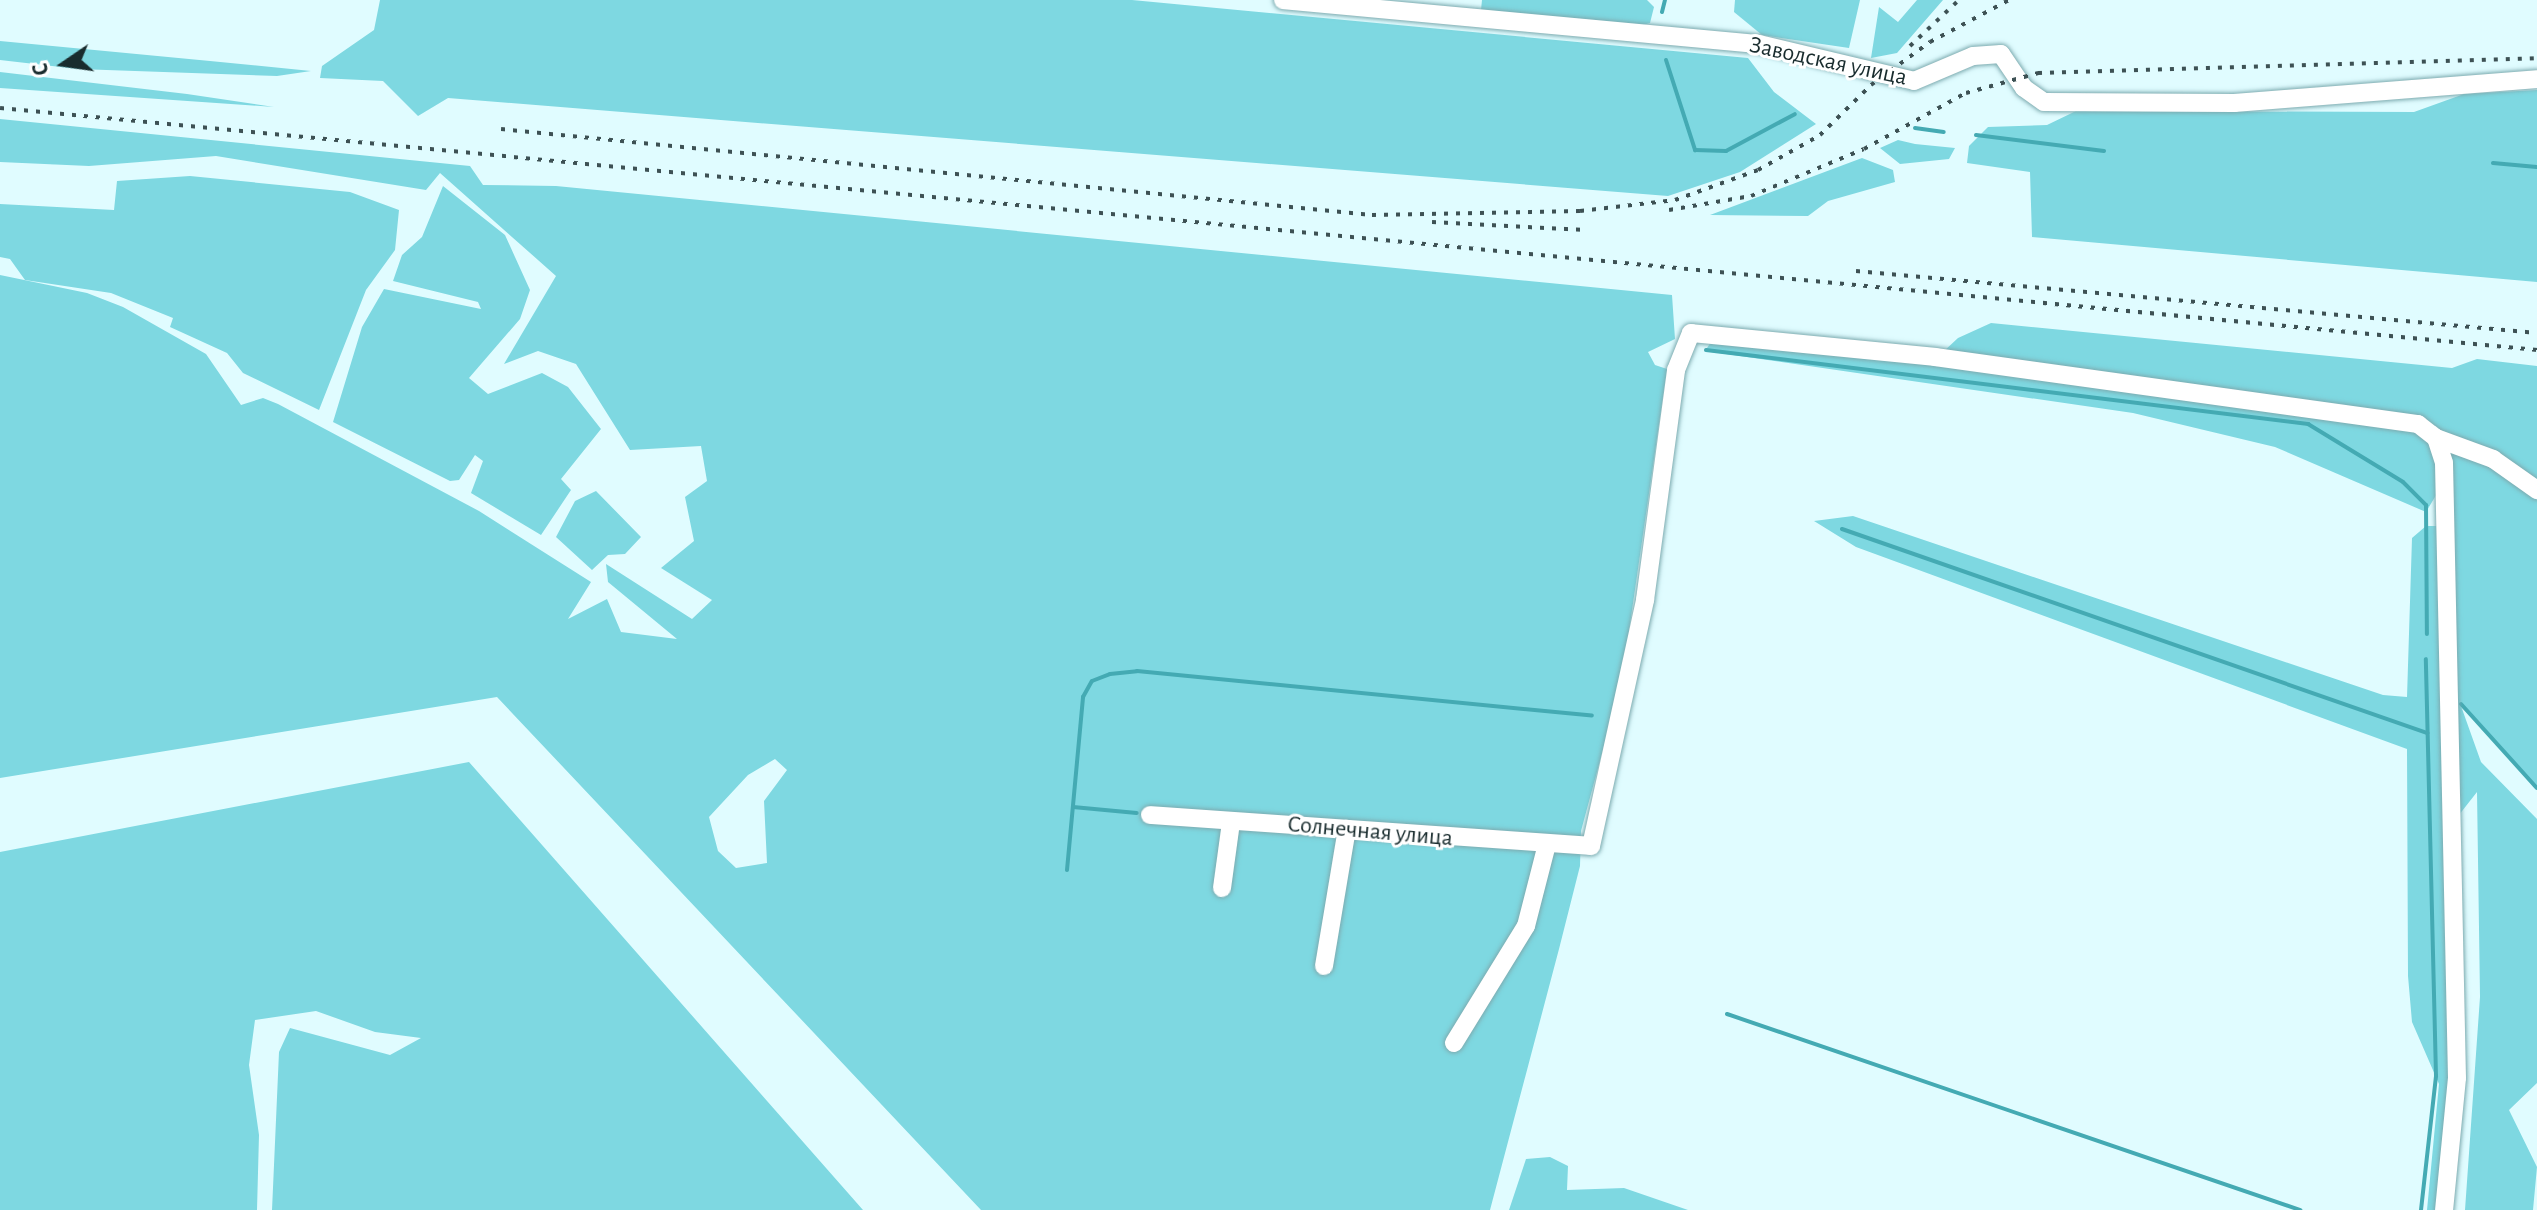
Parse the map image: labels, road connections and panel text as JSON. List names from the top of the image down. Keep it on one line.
{"streets":{"street":["Заводская улица","Солнечная улица"]},"north":"left"}
